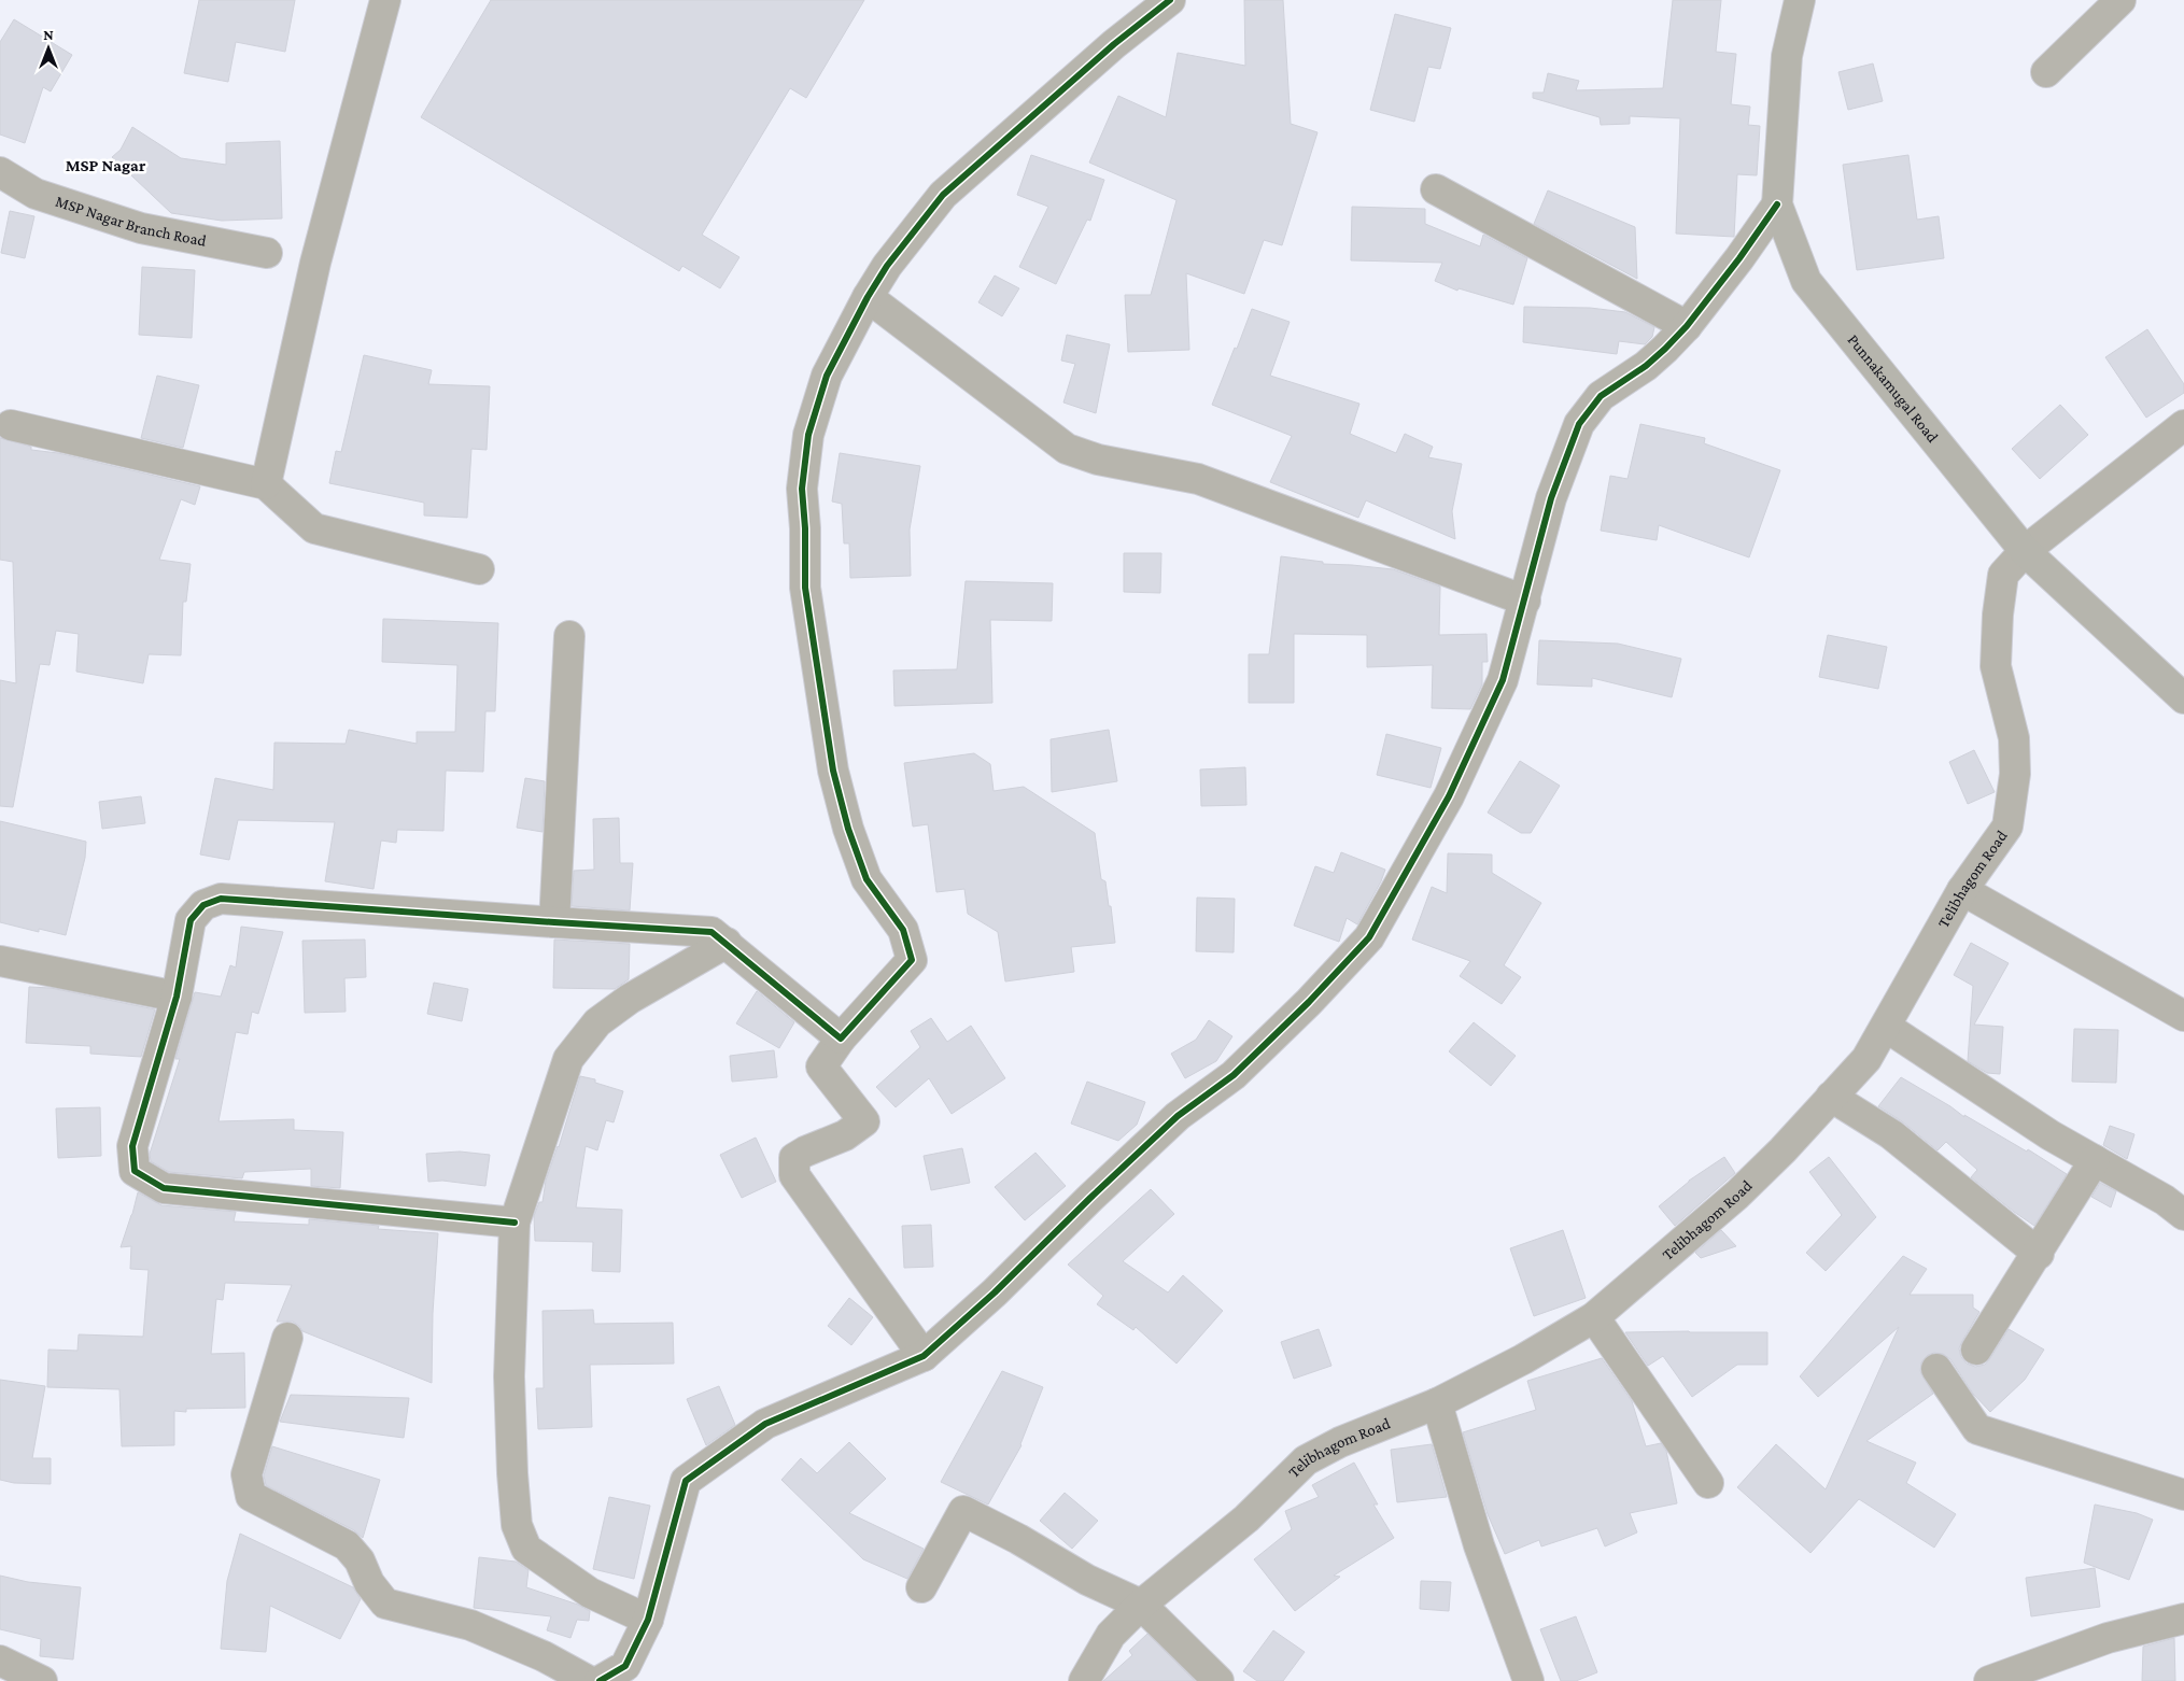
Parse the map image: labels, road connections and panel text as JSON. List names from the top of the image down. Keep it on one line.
{"streets":{"street":["MSP Nagar Branch Road","Punnakamugal Road","Telibhagom Road"]},"crossings":[["Punnakamugal Road","Telibhagom Road"]],"districts":["MSP Nagar"],"north":"top"}
